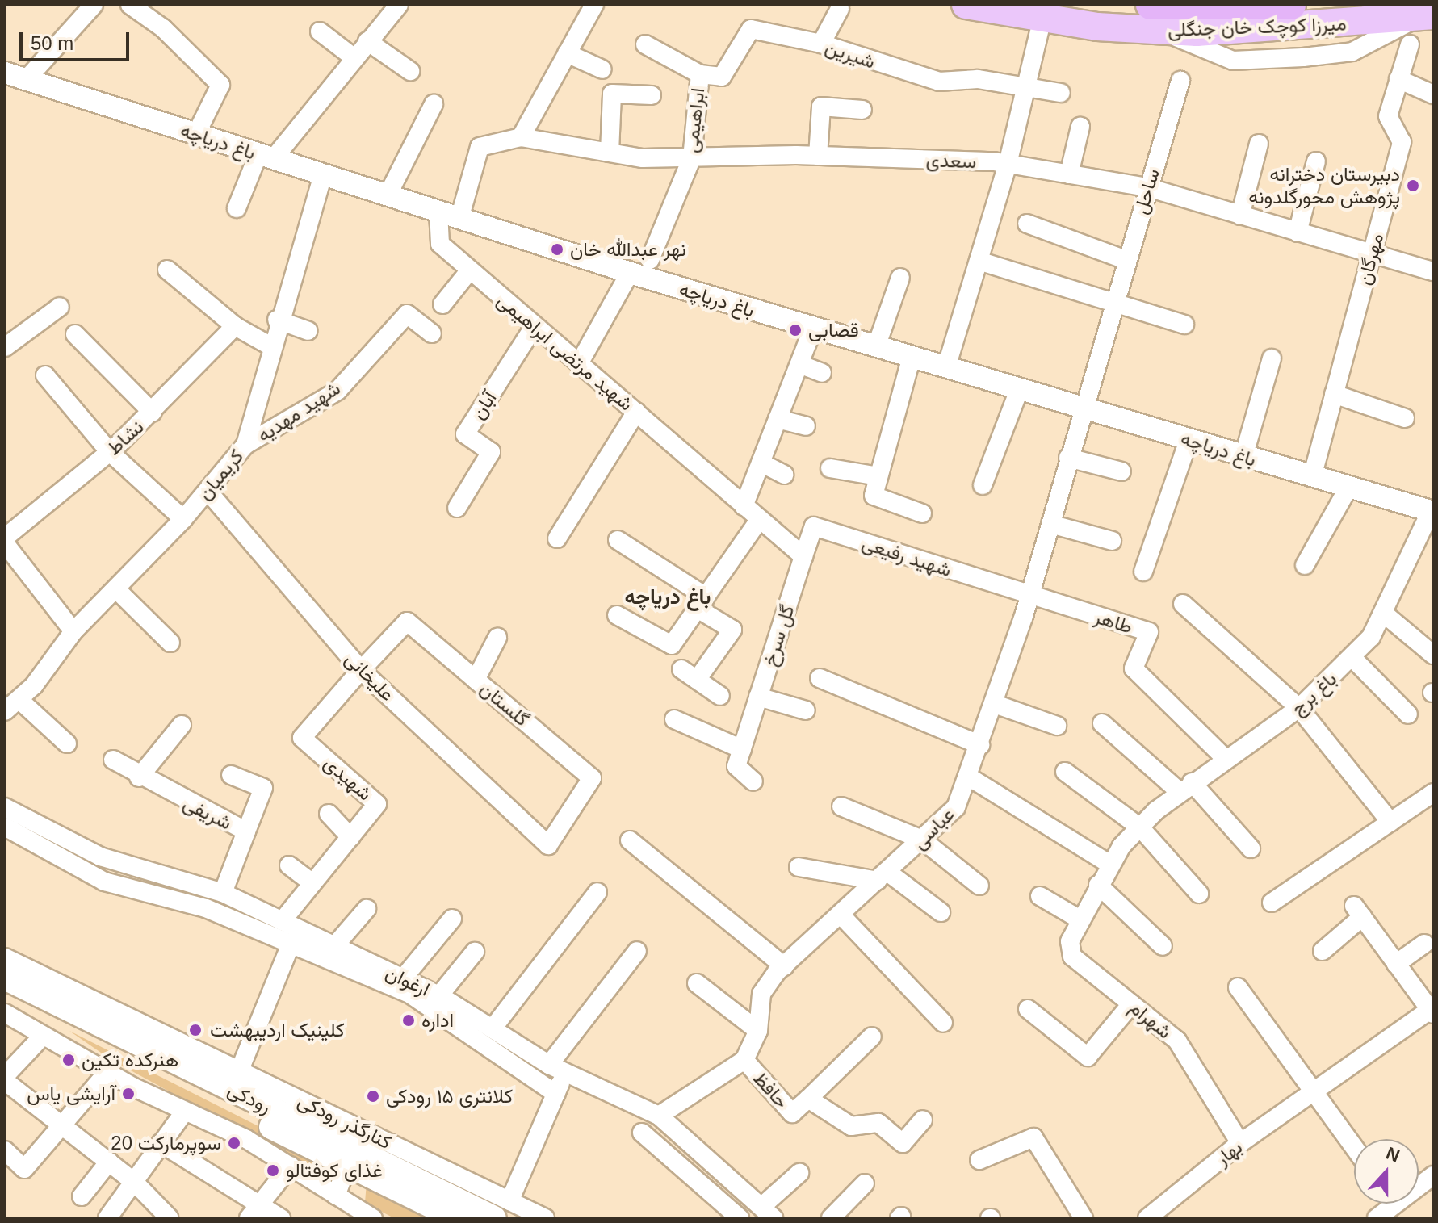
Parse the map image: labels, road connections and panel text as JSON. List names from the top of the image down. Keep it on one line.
{"streets":{"main road":["میرزا کوچک خان جنگلی","رودکی"],"street":["شیرین","ابراهیمی","باغ دریاچه","سعدی","ساحل","مهرگان","شهید مرتضی ابراهیمی","آبان","شهید مهدیه","نشاط","کریمیان","شهید رفیعی","طاهر","گل سرخ","علیخانی","باغ برج","گلستان","شهیدی","شریفی","عباسی","ارغوان","شهرام","حافظ","بهار"]},"crossings":[["میرزا کوچک خان جنگلی","مهرگان"],["شیرین","ابراهیمی"],["ابراهیمی","سعدی"],["باغ دریاچه","ساحل"],["باغ دریاچه","مهرگان"],["باغ دریاچه","شهید مرتضی ابراهیمی"],["باغ دریاچه","کریمیان"],["باغ دریاچه","باغ برج"],["باغ دریاچه","عباسی"],["سعدی","ساحل"],["سعدی","مهرگان"],["ساحل","عباسی"],["شهید مرتضی ابراهیمی","آبان"],["شهید مهدیه","کریمیان"],["کریمیان","علیخانی"],["شهید رفیعی","طاهر"],["شهید رفیعی","گل سرخ"],["شهید رفیعی","عباسی"],["طاهر","باغ برج"],["طاهر","عباسی"],["علیخانی","گلستان"],["علیخانی","شهیدی"],["باغ برج","شهرام"],["گلستان","شهیدی"],["شهیدی","ارغوان"],["شریفی","ارغوان"],["عباسی","حافظ"],["شهرام","بهار"]],"districts":["باغ دریاچه"],"places":["دبیرستان دخترانه پژوهش محورگلدونه","نهر عبدالله خان","قصابی","اداره","کلینیک اردیبهشت","هنرکده تکین","آرایشی یاس","کلانتری ۱۵ رودکی","سوپرمارکت 20","غذای کوفتالو"],"scale_bar":"50 m","north":"top"}
